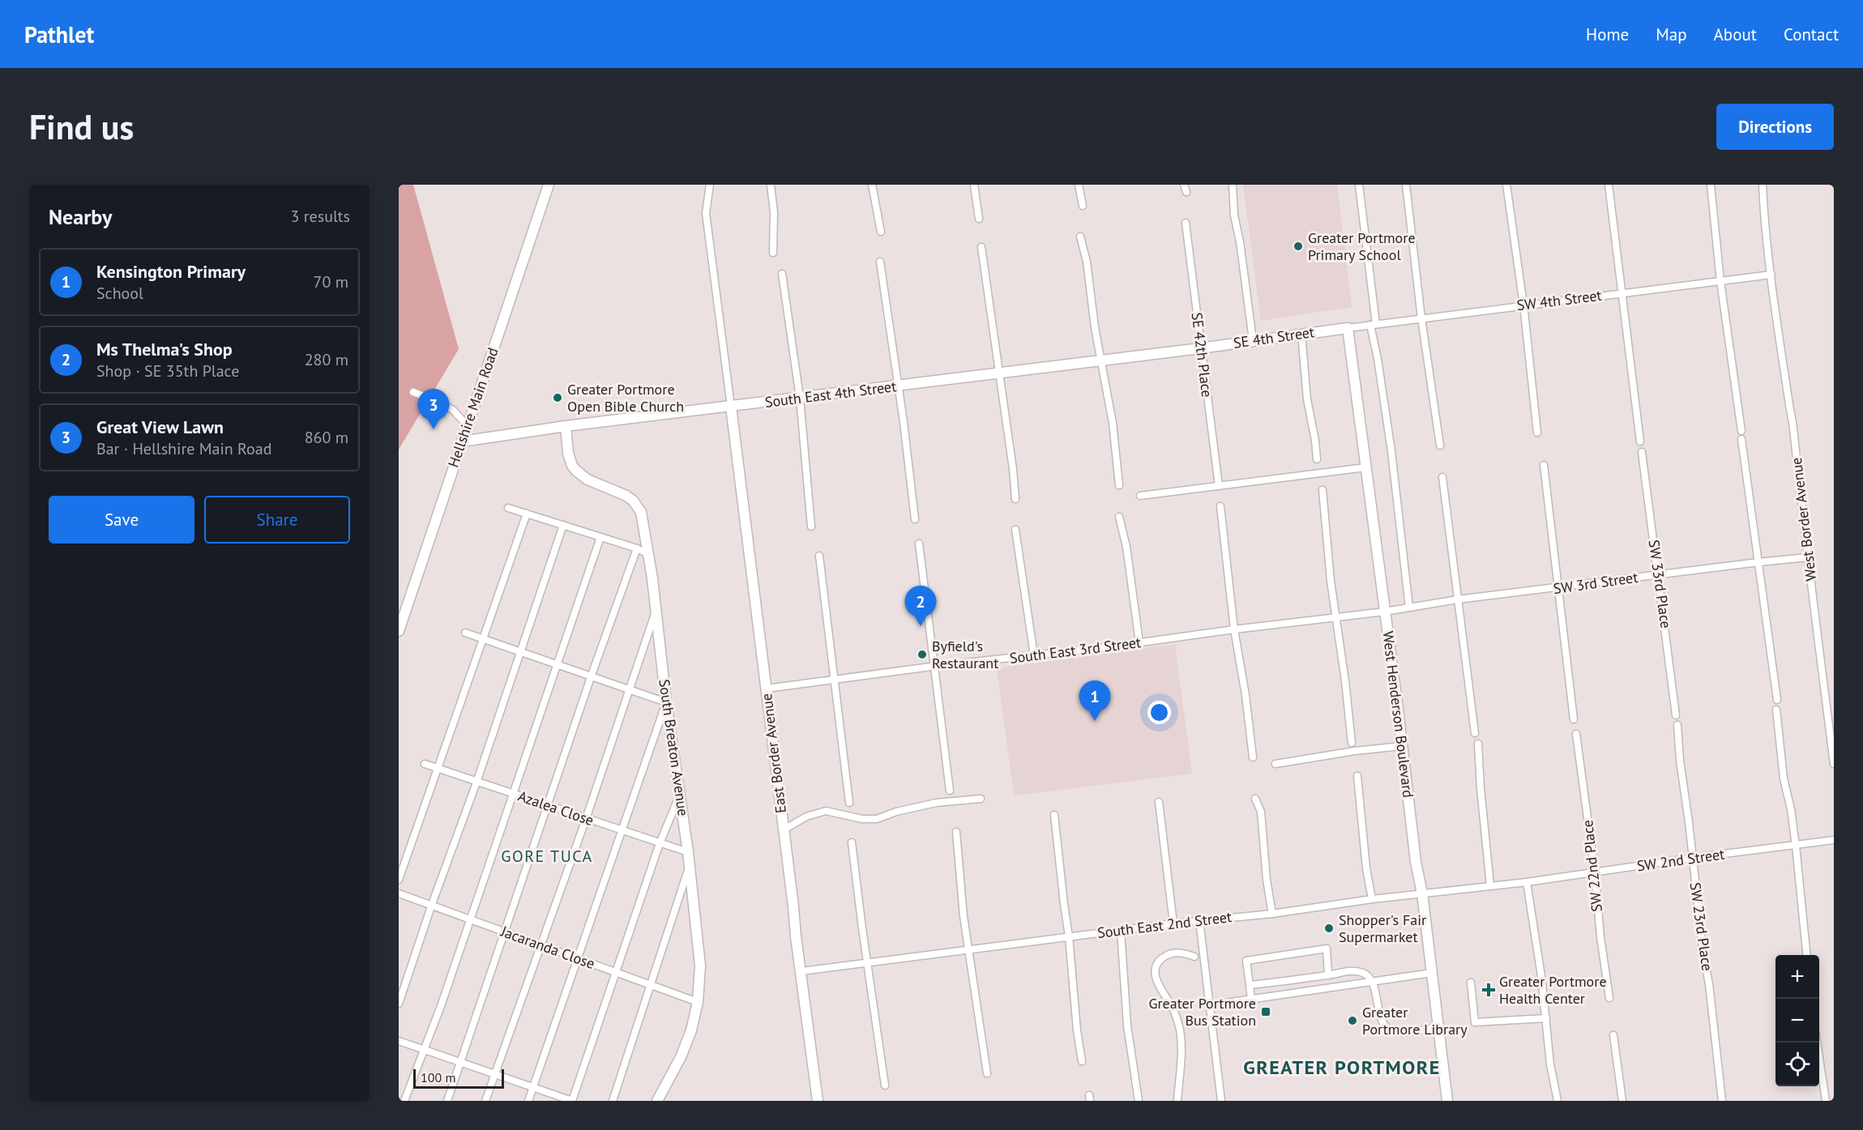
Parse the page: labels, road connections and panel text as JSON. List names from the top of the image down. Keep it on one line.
{"streets":{"street":["SW 4th Street","SE 4th Street","SE 42th Place","South East 4th Street","Hellshire Main Road","West Border Avenue","SW 3rd Street","SW 33rd Place","South East 3rd Street","West Henderson Boulevard","South Breaton Avenue","East Border Avenue","Azalea Close","SW 2nd Street","SW 22nd Place","South East 2nd Street","SW 23rd Place","Jacaranda Close"]},"crossings":[["SW 4th Street","SE 4th Street"],["SW 4th Street","West Border Avenue"],["SW 4th Street","West Henderson Boulevard"],["SE 4th Street","SE 42th Place"],["SE 4th Street","South East 4th Street"],["SE 4th Street","West Henderson Boulevard"],["SE 42th Place","South East 4th Street"],["South East 4th Street","Hellshire Main Road"],["South East 4th Street","South Breaton Avenue"],["South East 4th Street","East Border Avenue"],["West Border Avenue","SW 3rd Street"],["SW 3rd Street","SW 33rd Place"],["SW 3rd Street","South East 3rd Street"],["SW 3rd Street","West Henderson Boulevard"],["South East 3rd Street","West Henderson Boulevard"],["South East 3rd Street","East Border Avenue"],["West Henderson Boulevard","South East 2nd Street"],["South Breaton Avenue","Azalea Close"],["South Breaton Avenue","Jacaranda Close"],["East Border Avenue","South East 2nd Street"],["SW 2nd Street","SW 22nd Place"],["SW 2nd Street","South East 2nd Street"],["SW 2nd Street","SW 23rd Place"]],"districts":["GORE TUCA","GREATER PORTMORE"],"places":{"other":["Greater Portmore Primary School","Greater Portmore Open Bible Church","Byfield's Restaurant","Shopper's Fair Supermarket","Greater Portmore Library"],"health":["Greater Portmore Health Center"],"transit":["Greater Portmore Bus Station"]},"scale_bar":"100 m","page":{"header":"Pathlet","nav":["Home","Map","About","Contact"],"buttons":["Directions",["Save","Share"]],"title":"Find us","heading":["Nearby","3 results"],"list":[{"mark":"1","name":"Kensington Primary","note":"School","value":"70 m"},{"mark":"2","name":"Ms Thelma's Shop","note":"Shop · SE 35th Place","value":"280 m"},{"mark":"3","name":"Great View Lawn","note":"Bar · Hellshire Main Road","value":"860 m"}],"pins":["3","2","1"],"map_buttons":["+","−"],"scale":"100 m"}}
